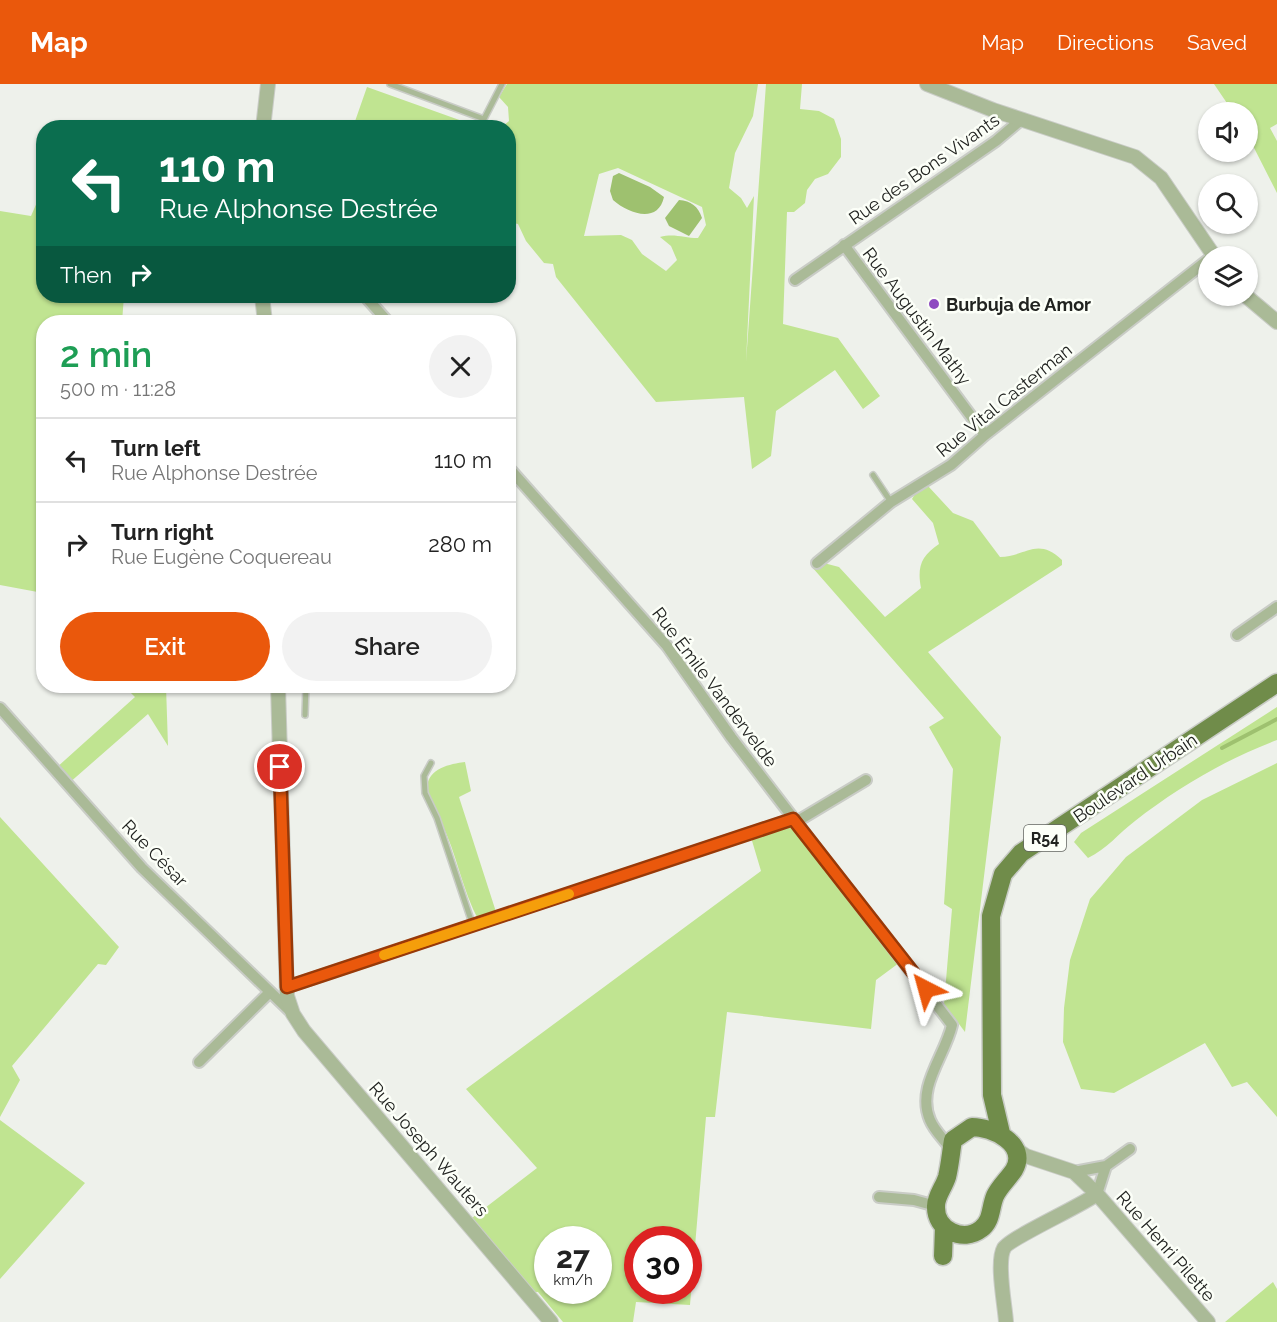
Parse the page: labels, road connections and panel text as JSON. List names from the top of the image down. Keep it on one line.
{"streets":{"main road":["Boulevard Urbain","R54"],"street":["Rue des Bons Vivants","Rue Augustin Mathy","Rue Vital Casterman","Rue Émile Vandervelde","Rue César","Rue Joseph Wauters","Rue Henri Pilette"]},"crossings":[["Rue des Bons Vivants","Rue Augustin Mathy"],["Rue Augustin Mathy","Rue Vital Casterman"],["Rue Émile Vandervelde","R54"],["Boulevard Urbain","R54"],["Boulevard Urbain","Rue Henri Pilette"],["R54","Rue Henri Pilette"],["Rue César","Rue Joseph Wauters"]],"places":["Burbuja de Amor"],"page":{"header":"Map","nav":["Map","Directions","Saved"],"turn":["110 m","Rue Alphonse Destrée"],"then":"Then","heading":["2 min","500 m · 11:28"],"list":[{"name":"Turn left","note":"Rue Alphonse Destrée","value":"110 m"},{"name":"Turn right","note":"Rue Eugène Coquereau","value":"280 m"}],"buttons":["Exit","Share"],"speed":"27 km/h","limit":"30"}}
